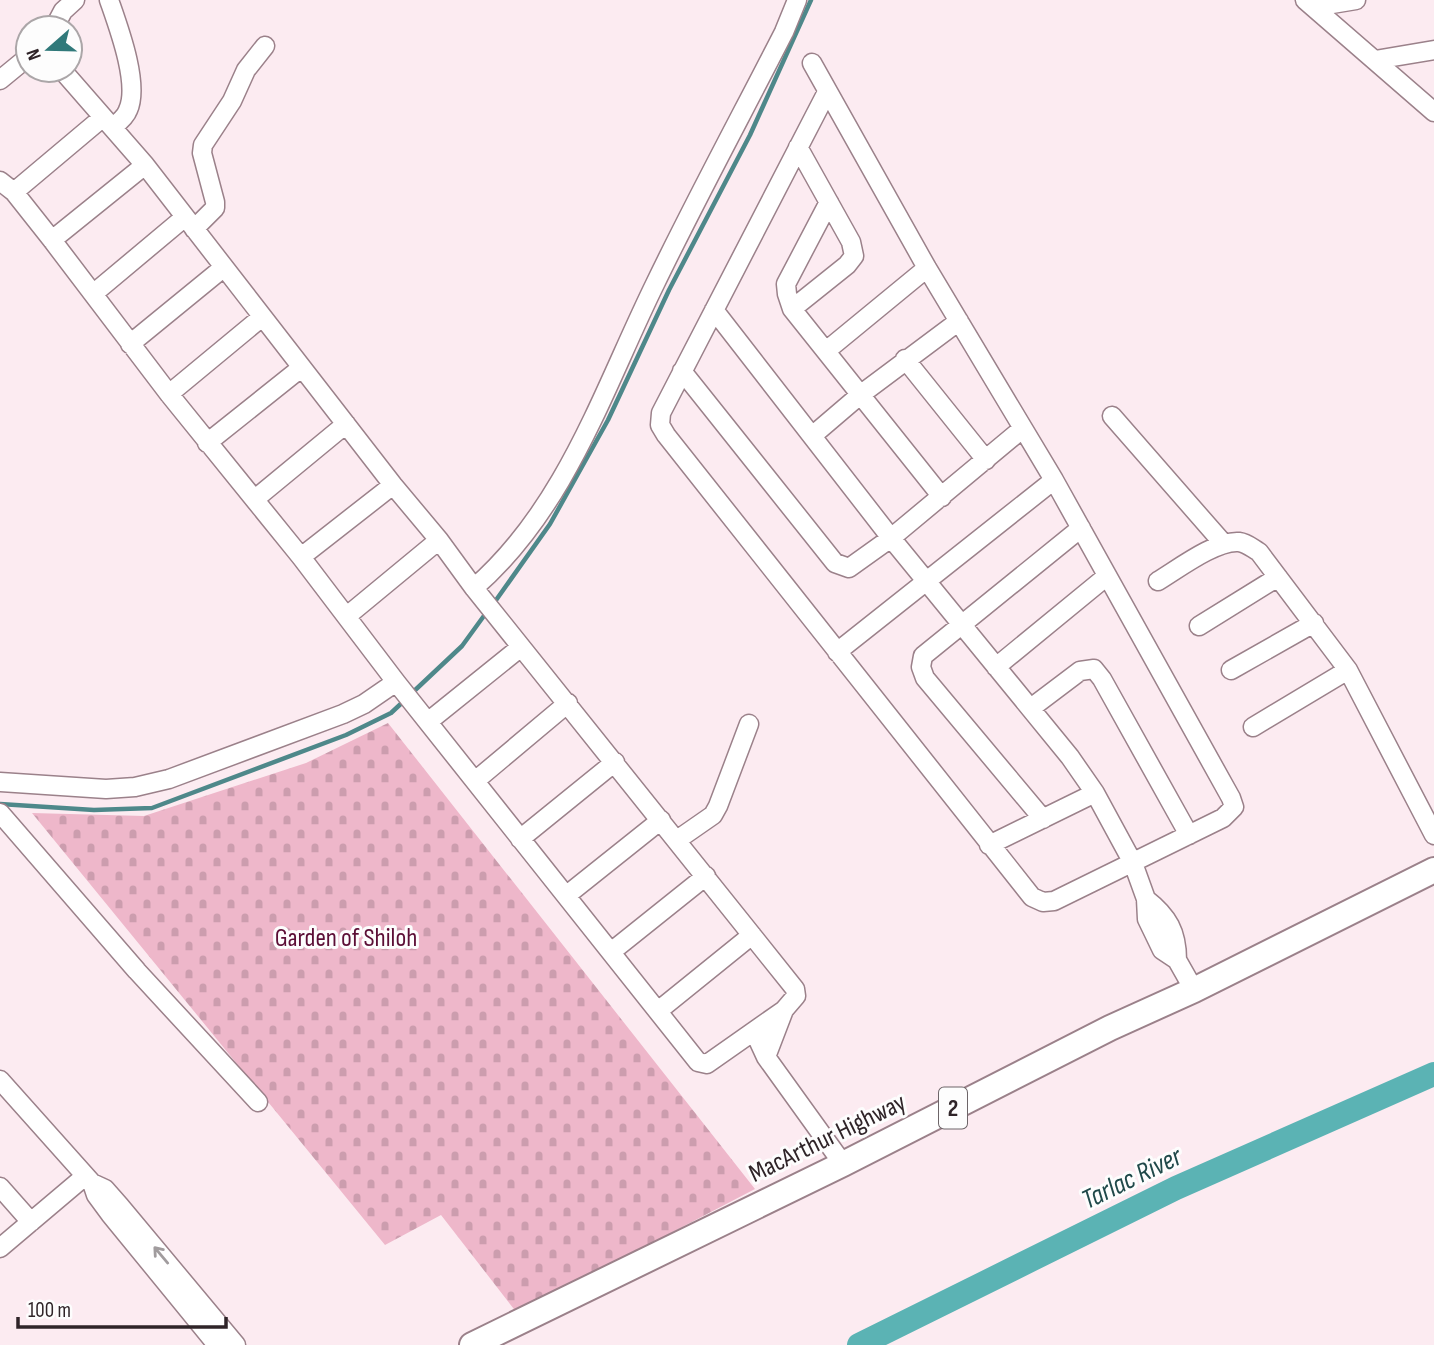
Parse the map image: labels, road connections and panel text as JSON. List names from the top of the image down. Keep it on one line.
{"streets":{"highway":["2","MacArthur Highway"]},"water":["Tarlac River"],"parks":["Garden of Shiloh"],"scale_bar":"100 m","north":"left"}
